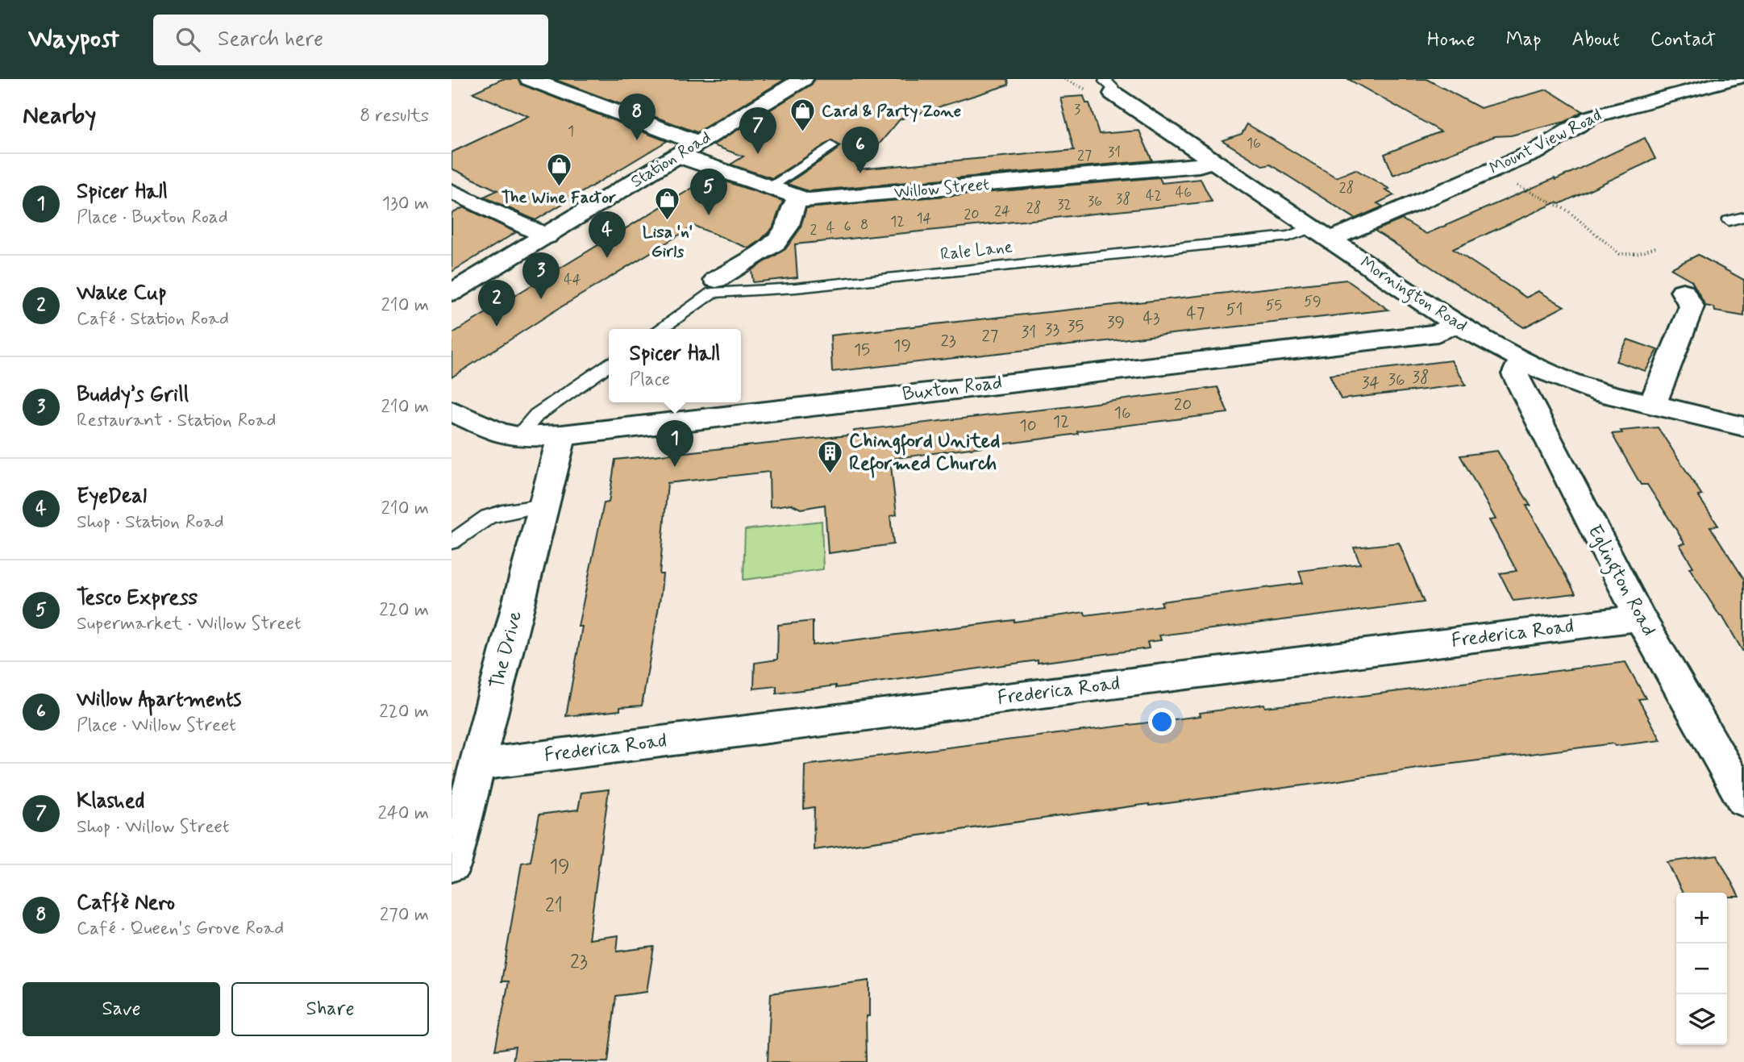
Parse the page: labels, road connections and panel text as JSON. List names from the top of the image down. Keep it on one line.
{"streets":{"street":["Mount View Road","Station Road","Willow Street","Mornington Road","Buxton Road","Eglington Road","Frederica Road","The Drive"],"lane":["Rale Lane"]},"crossings":[["Mount View Road","Rale Lane"],["Mount View Road","Mornington Road"],["Station Road","Willow Street"],["Willow Street","Mornington Road"],["Rale Lane","Mornington Road"],["Mornington Road","Buxton Road"],["Mornington Road","Eglington Road"],["Buxton Road","The Drive"],["Eglington Road","Frederica Road"],["Frederica Road","The Drive"]],"places":{"shop":["Card & Party Zone","The Wine Factor","Lisa 'n' Girls"],"building":["Chingford United Reformed Church"]},"house_numbers":["3","1","16","31","27","28","46","42","38","36","32","28","24","20","14","12","8","6","4","2","44","59","55","51","47","43","39","35","33","31","27","23","19","15","38","36","34","20","16","12","10","19","21","23"],"page":{"header":"Waypost","search":"Search here","nav":["Home","Map","About","Contact"],"heading":["Nearby","8 results"],"pins":["8","7","6","5","4","3","2","1"],"list":[{"mark":"1","name":"Spicer Hall","note":"Place · Buxton Road","value":"130 m"},{"mark":"2","name":"Wake Cup","note":"Café · Station Road","value":"210 m"},{"mark":"3","name":"Buddy’s Grill","note":"Restaurant · Station Road","value":"210 m"},{"mark":"4","name":"EyeDeal","note":"Shop · Station Road","value":"210 m"},{"mark":"5","name":"Tesco Express","note":"Supermarket · Willow Street","value":"220 m"},{"mark":"6","name":"Willow Apartments","note":"Place · Willow Street","value":"220 m"},{"mark":"7","name":"Klashed","note":"Shop · Willow Street","value":"240 m"},{"mark":"8","name":"Caffè Nero","note":"Café · Queen's Grove Road","value":"270 m"}],"popup":["Spicer Hall","Place"],"map_buttons":["+","−"],"buttons":["Save","Share"]}}
